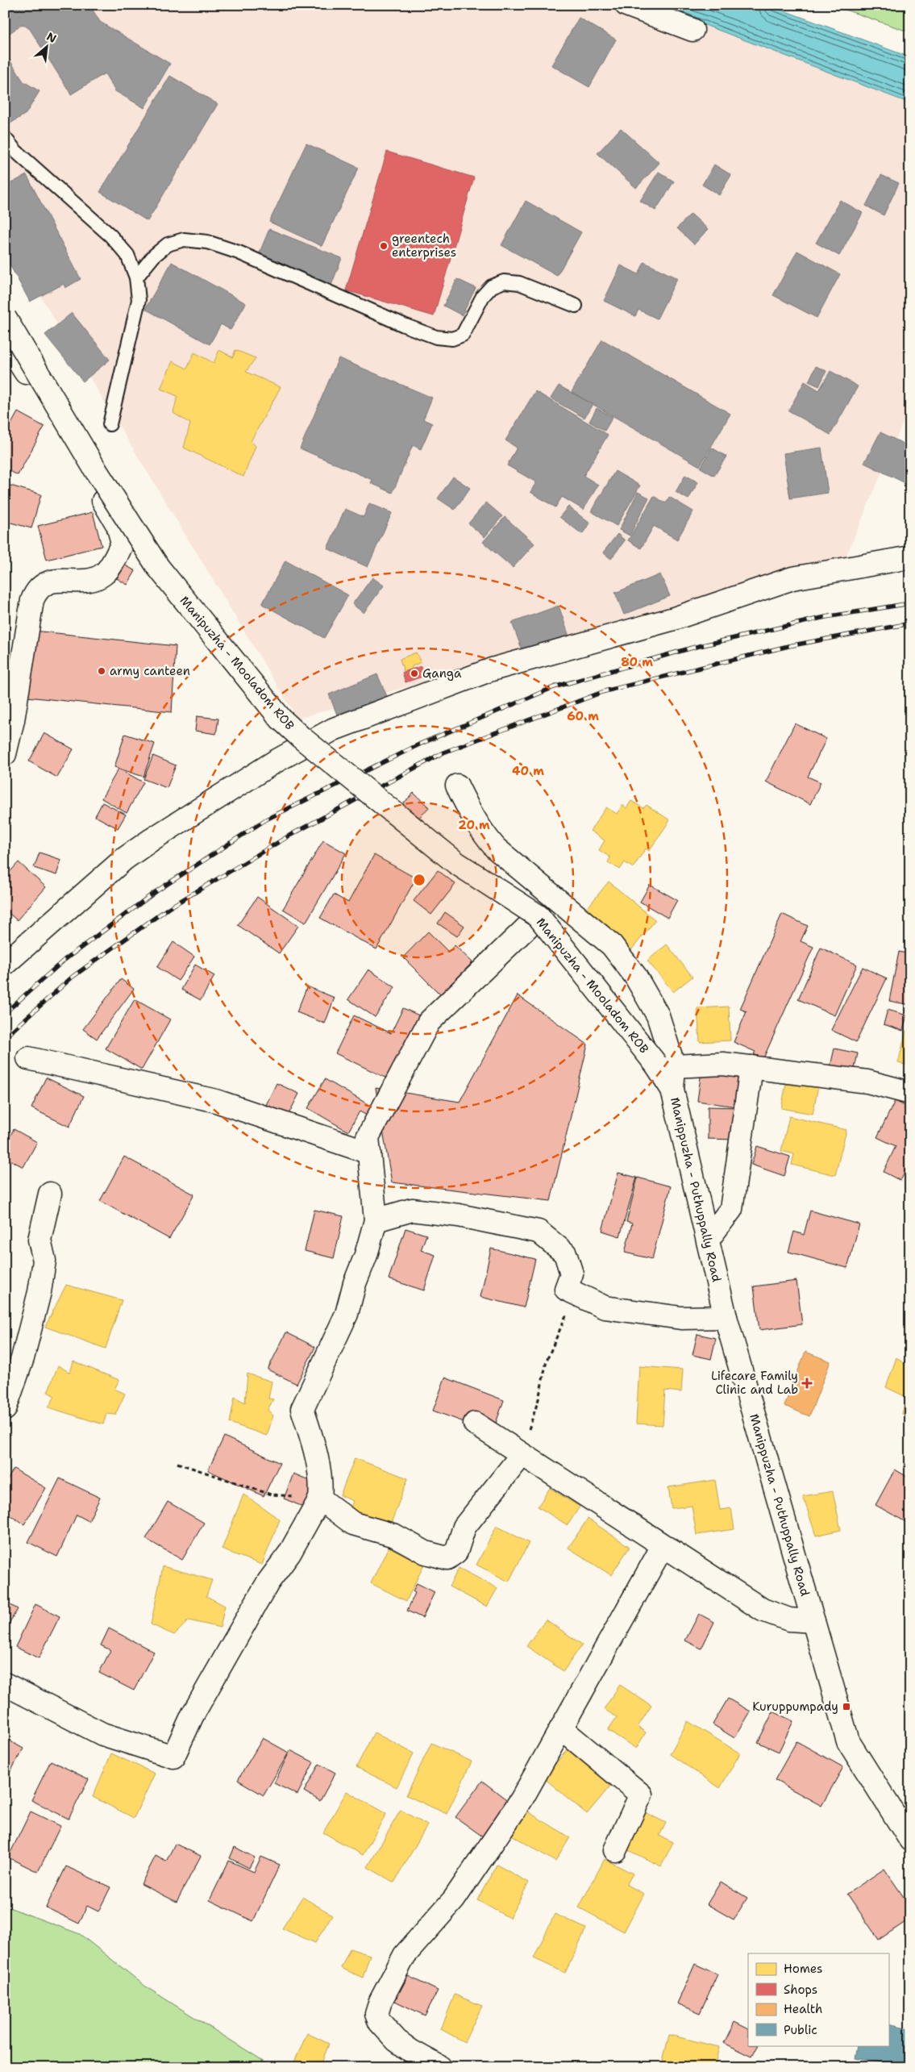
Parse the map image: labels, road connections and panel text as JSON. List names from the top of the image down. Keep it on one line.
{"streets":{"street":["Manipuzha - Mooladom ROB","Manippuzha - Puthuppally Road"]},"crossings":[["Manipuzha - Mooladom ROB","Manippuzha - Puthuppally Road"]],"places":{"other":["greentech enterprises","army canteen","Ganga"],"health":["Lifecare Family Clinic and Lab"],"transit":["Kuruppumpady"]},"legend":["Homes","Shops","Health","Public"],"north":"top right","rings":["80 m","60 m","40 m","20 m"]}
